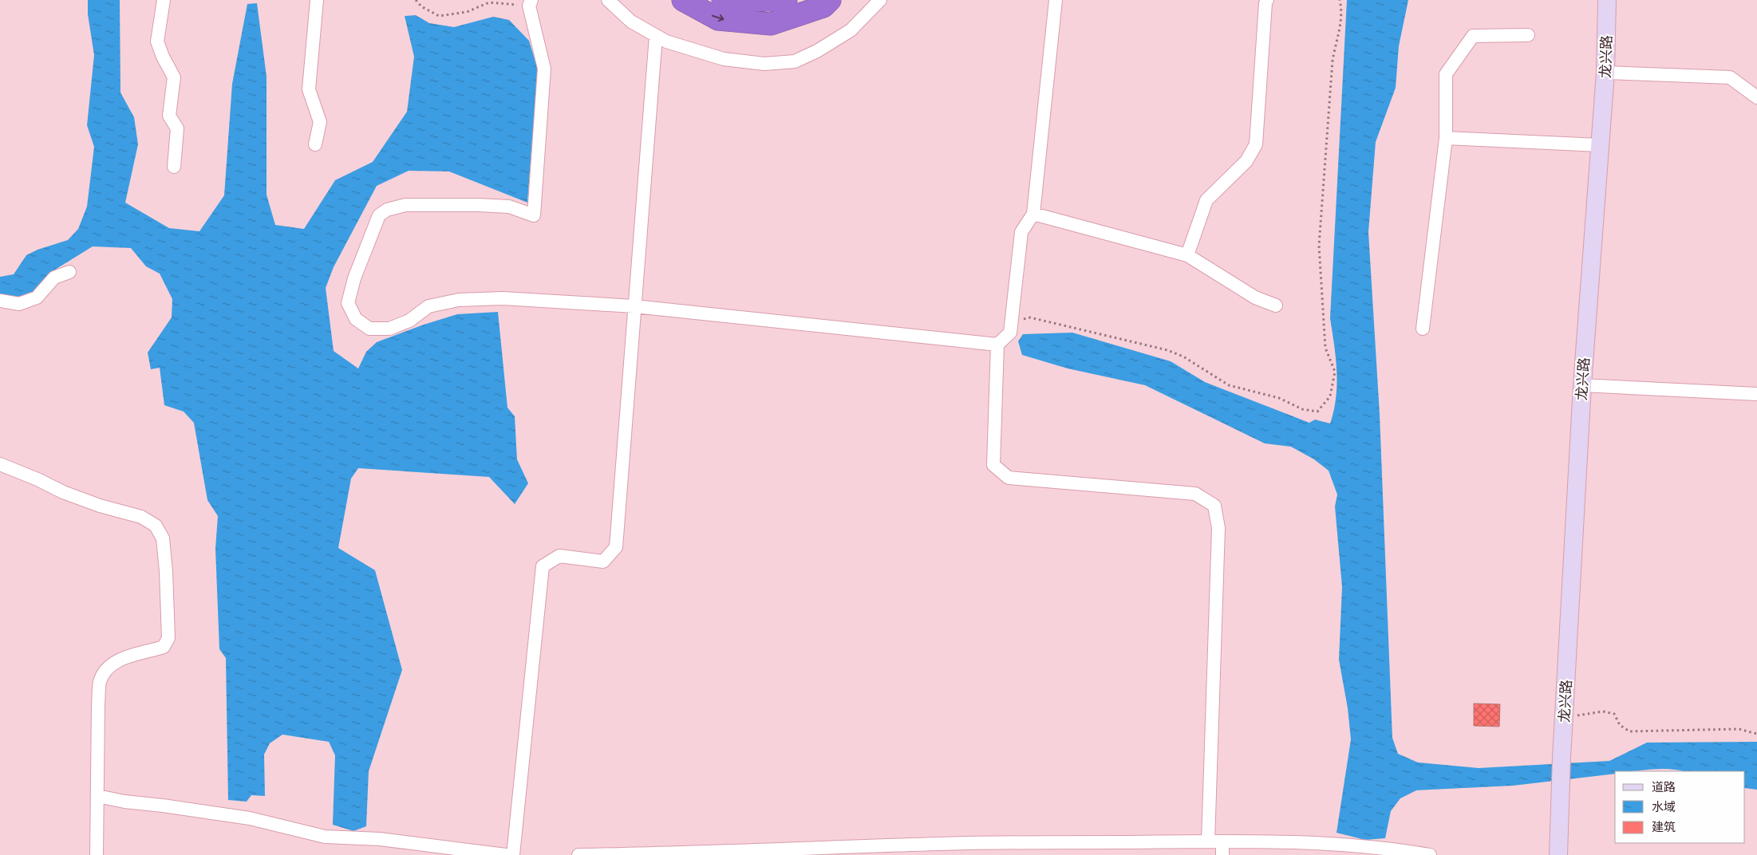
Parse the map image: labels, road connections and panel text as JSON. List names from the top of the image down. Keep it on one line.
{"streets":{"street":["龙兴路"]},"legend":["道路","水域","建筑"]}
